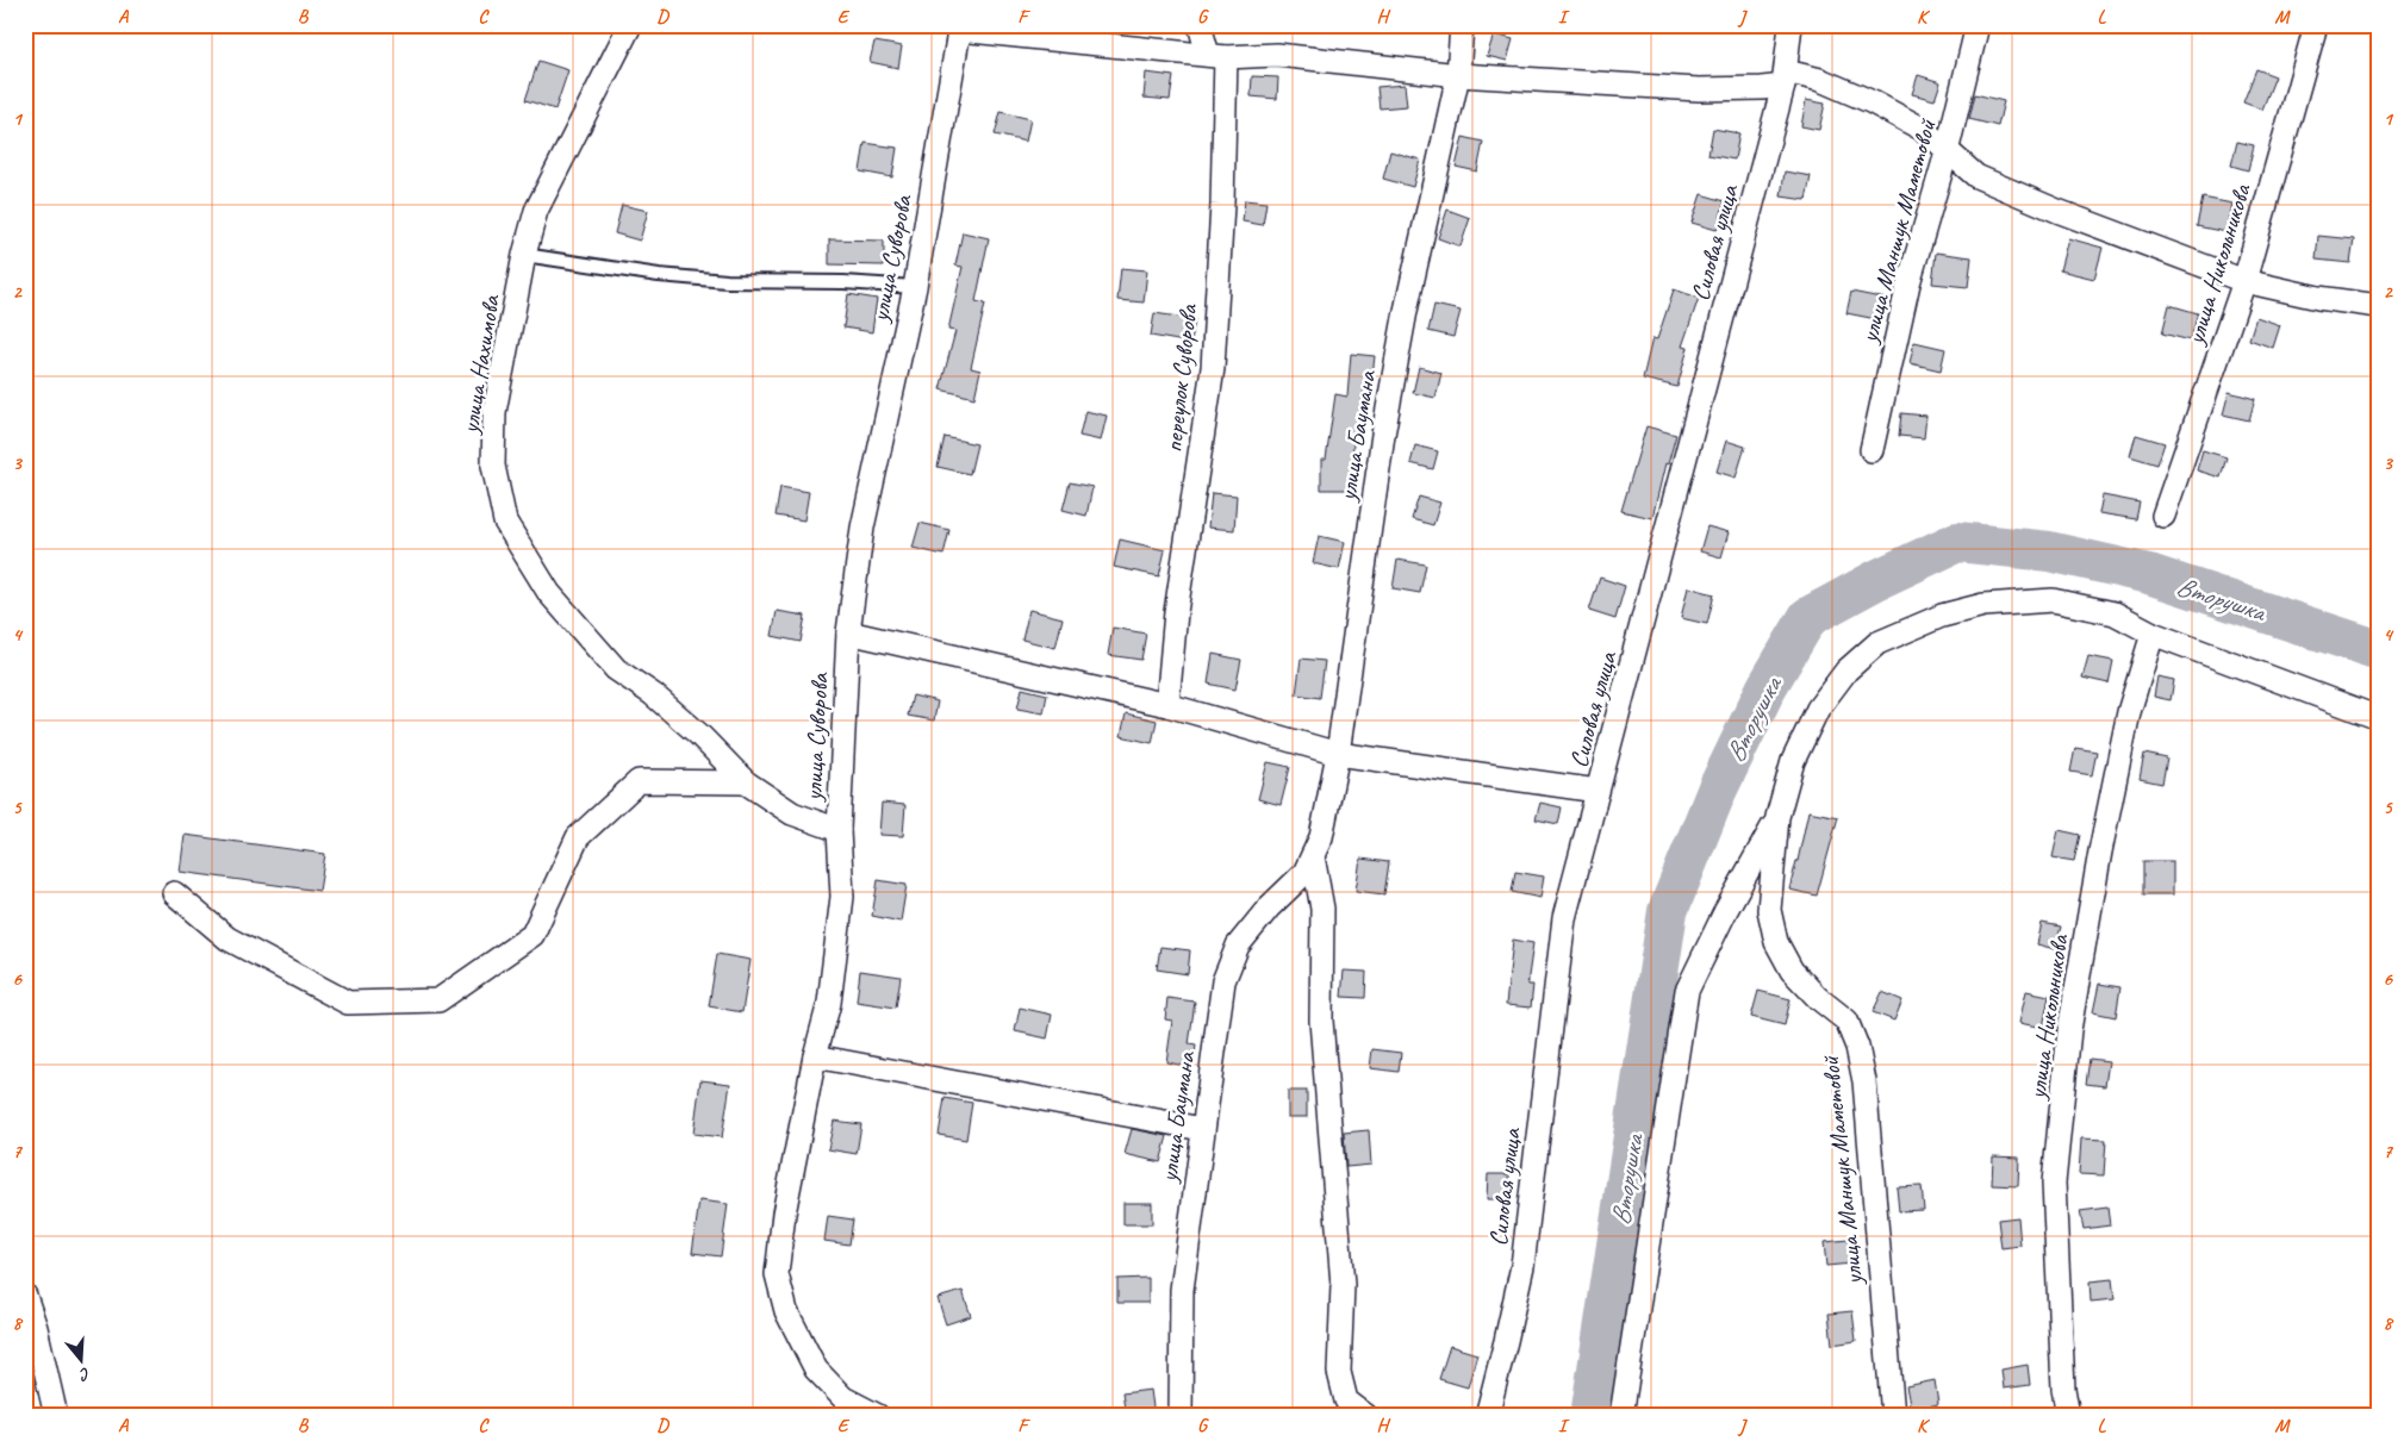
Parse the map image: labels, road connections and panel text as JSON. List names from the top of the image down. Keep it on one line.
{"streets":{"street":["улица Маншук Маметовой","Силовая улица","улица Суворова","улица Никольникова","улица Нахимова","переулок Суворова","улица Баумана"]},"crossings":[["улица Маншук Маметовой","улица Никольникова"],["улица Суворова","улица Нахимова"]],"water":["Вторушка"],"north":"bottom","grid":{"columns":["A","B","C","D","E","F","G","H","I","J","K","L","M"],"rows":["1","2","3","4","5","6","7","8"]}}
